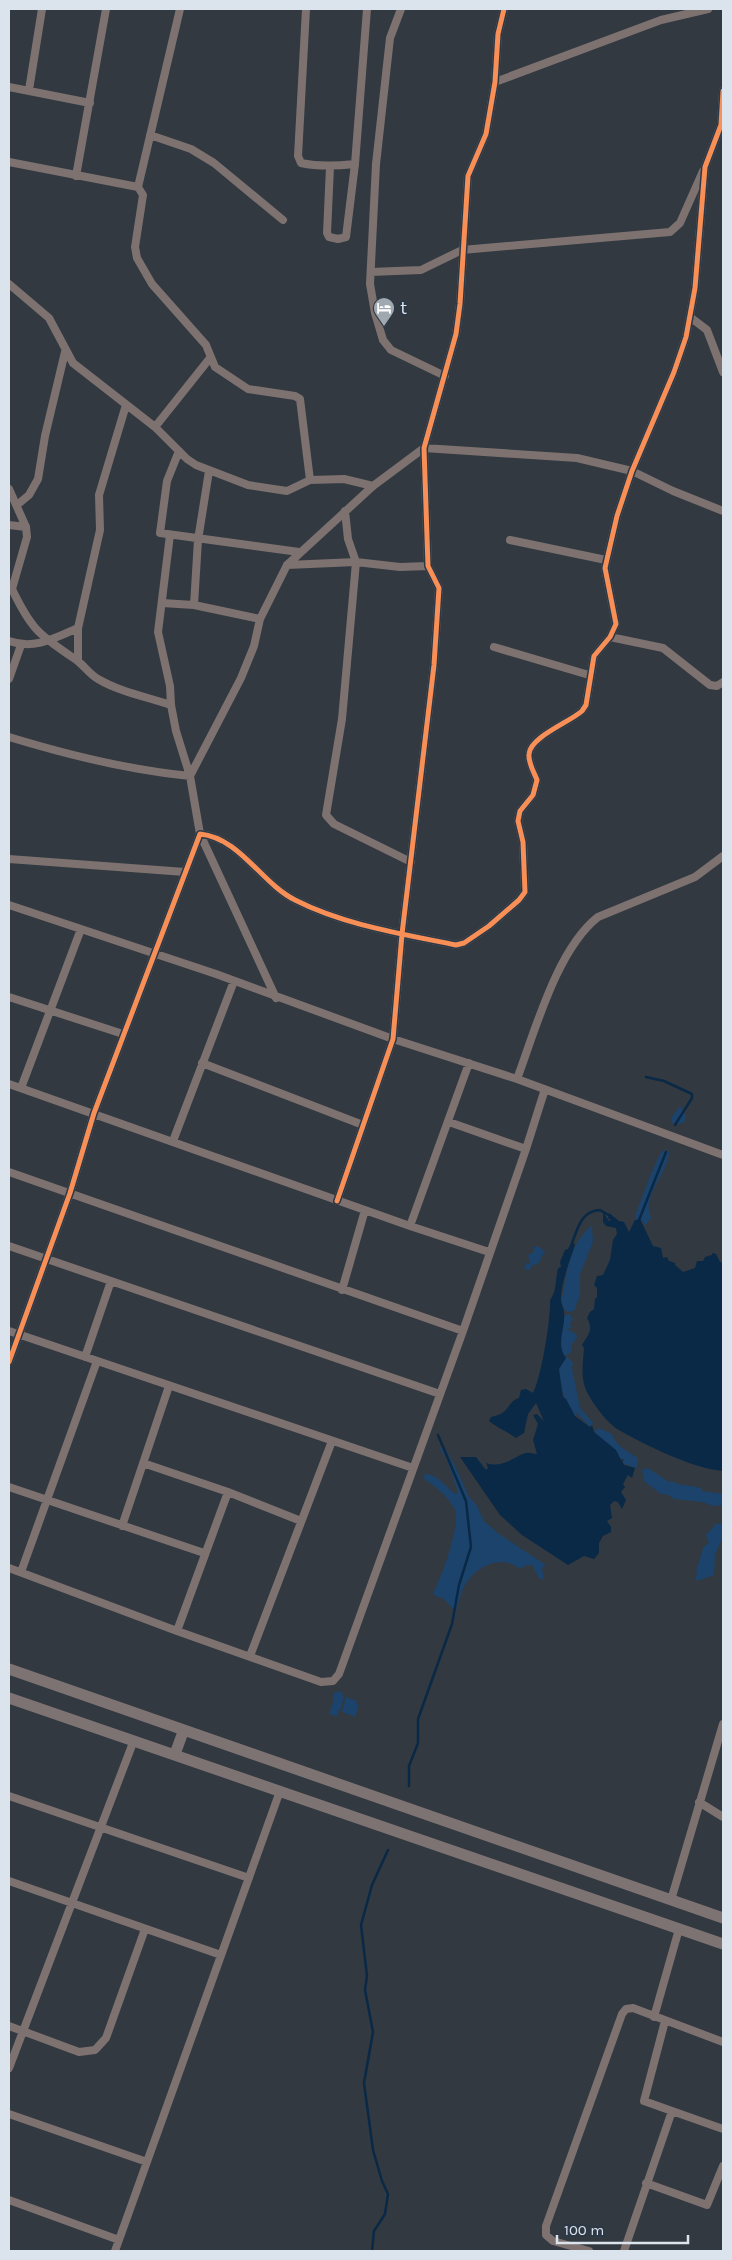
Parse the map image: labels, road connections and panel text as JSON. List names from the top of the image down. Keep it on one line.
{"places":{"hotel":["t"]},"scale_bar":"100 m"}
